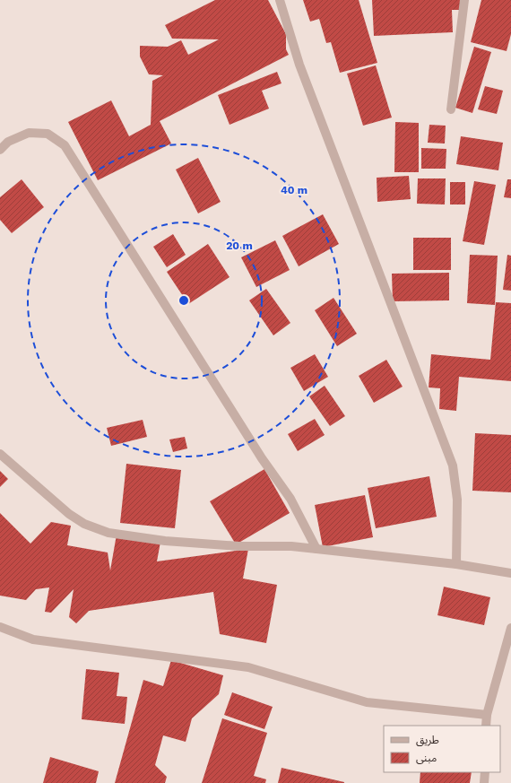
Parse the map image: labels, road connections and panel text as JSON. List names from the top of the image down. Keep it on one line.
{"legend":["طريق","مبنى"],"rings":["40 m","20 m"]}
